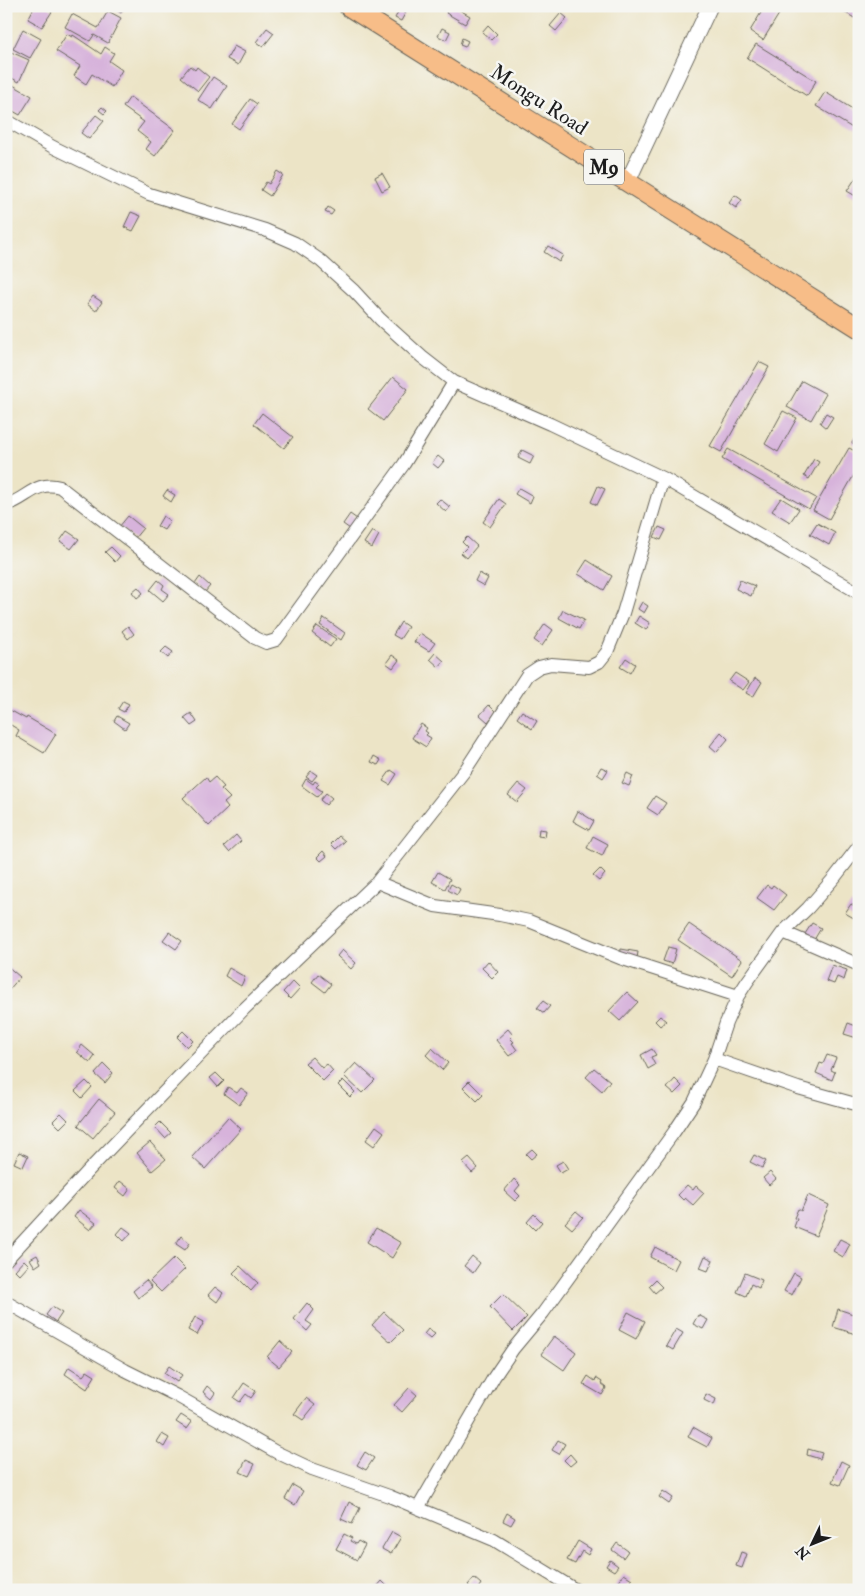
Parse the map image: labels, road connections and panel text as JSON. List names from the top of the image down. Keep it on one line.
{"streets":{"main road":["Mongu Road","M9"]},"north":"bottom left"}
